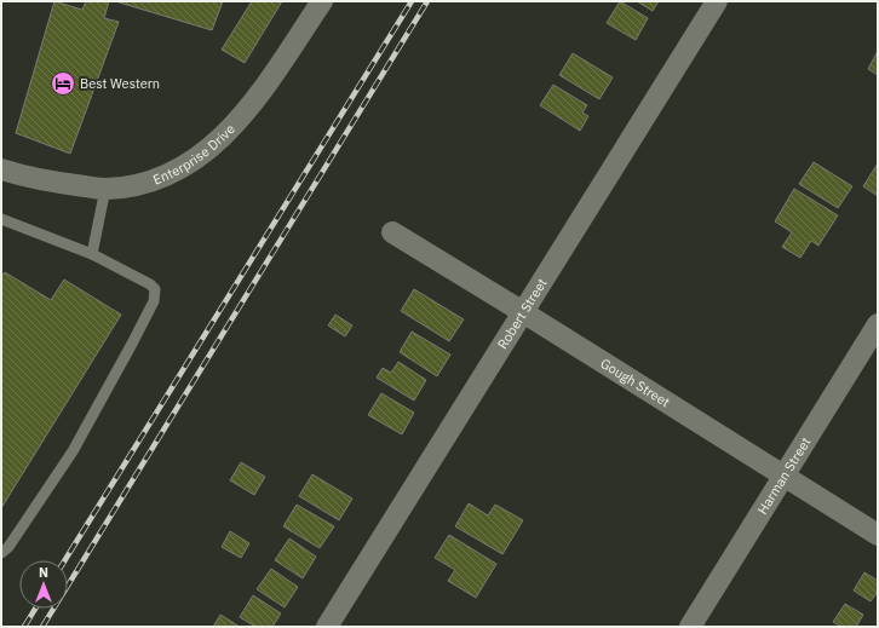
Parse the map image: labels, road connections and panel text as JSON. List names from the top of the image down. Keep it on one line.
{"streets":{"street":["Enterprise Drive","Robert Street","Gough Street","Harman Street"]},"crossings":[["Robert Street","Gough Street"],["Gough Street","Harman Street"]],"places":{"hotel":["Best Western"]},"north":"top"}
